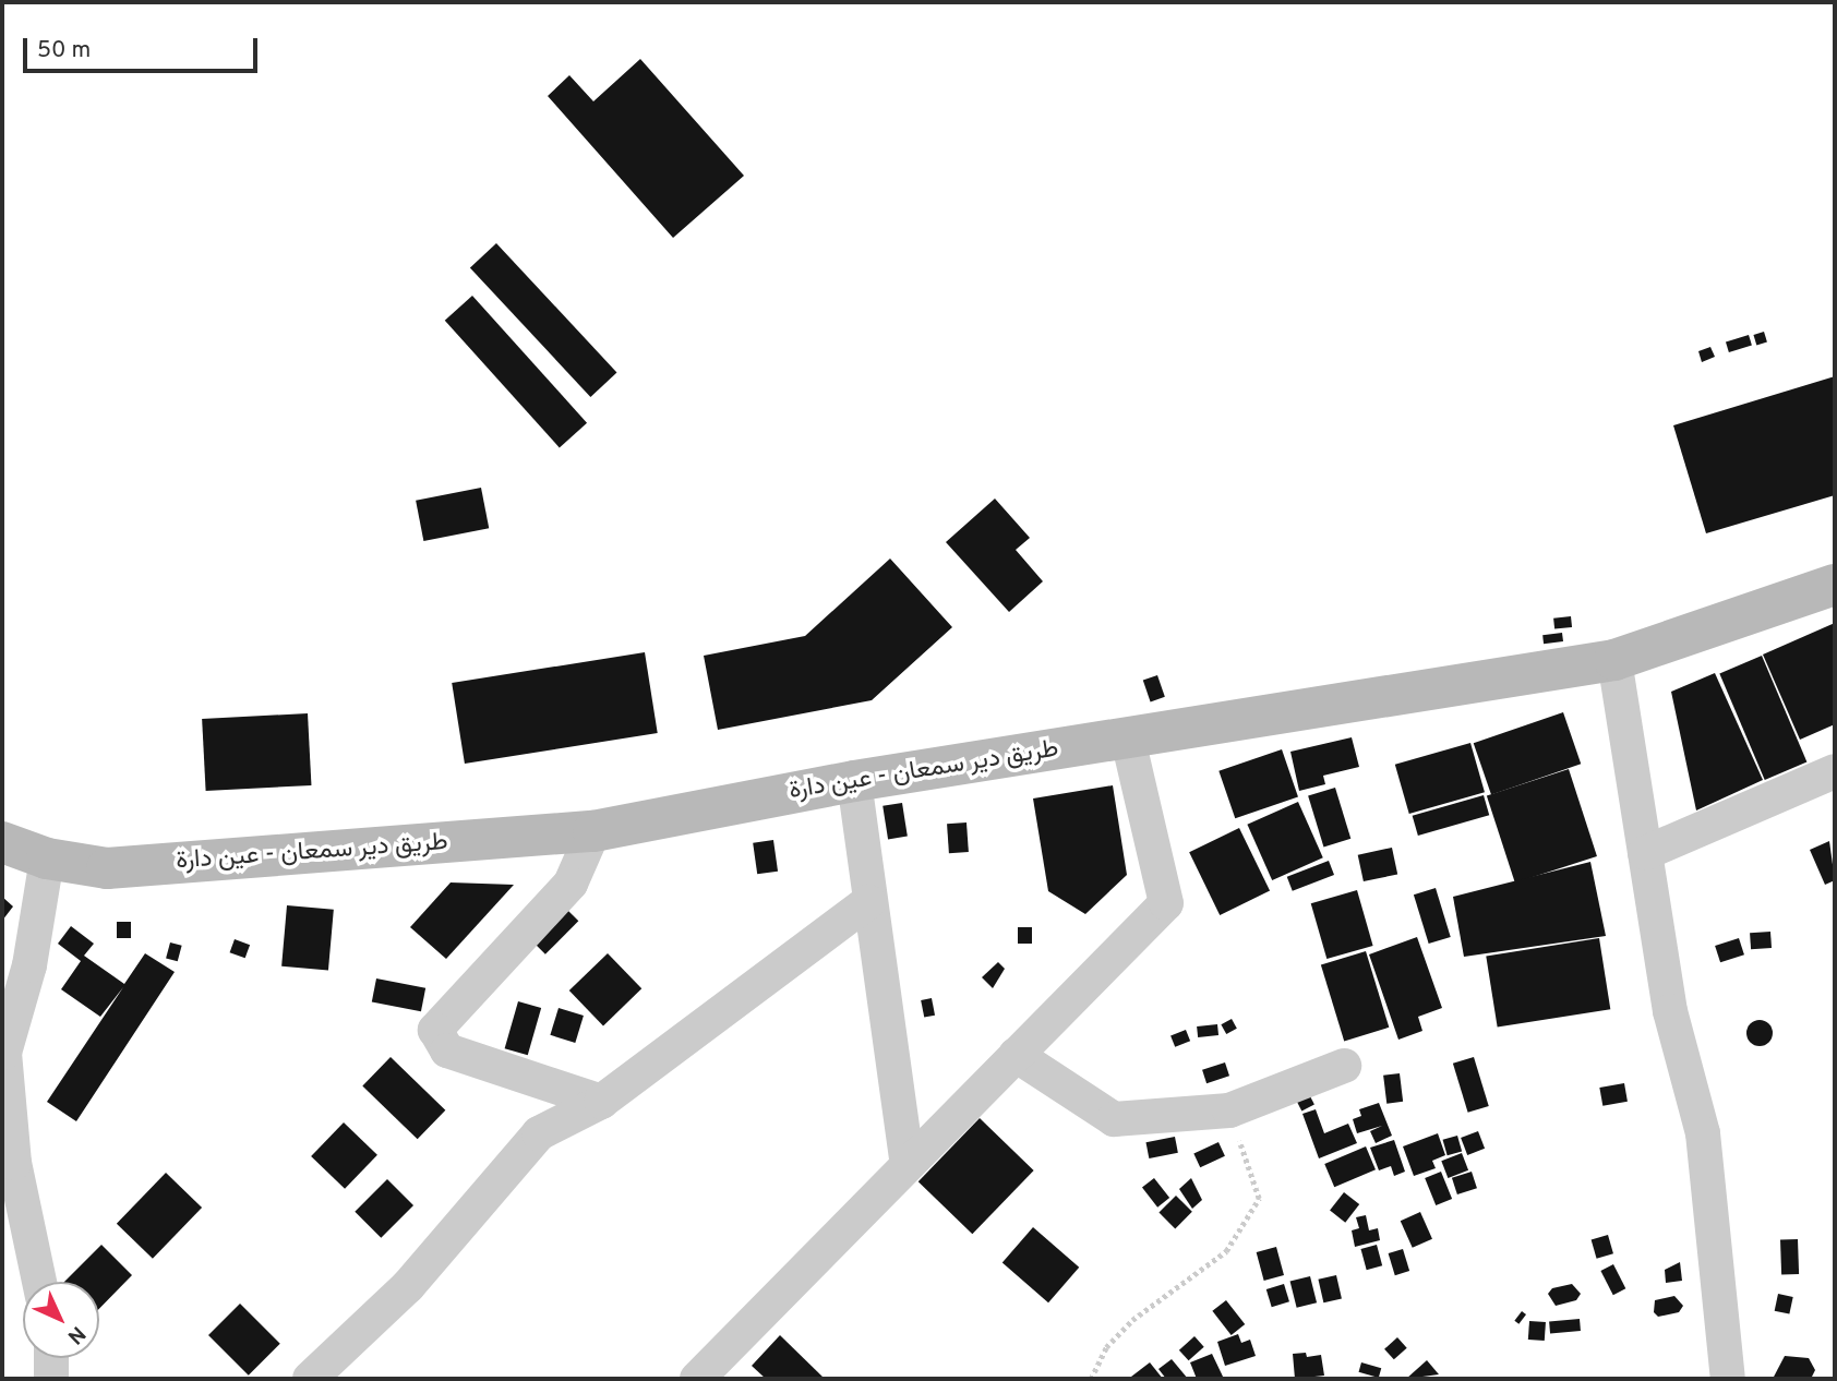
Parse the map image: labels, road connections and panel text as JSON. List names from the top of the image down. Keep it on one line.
{"streets":{"main road":["طريق دير سمعان - عين دارة"]},"scale_bar":"50 m","north":"bottom right"}
